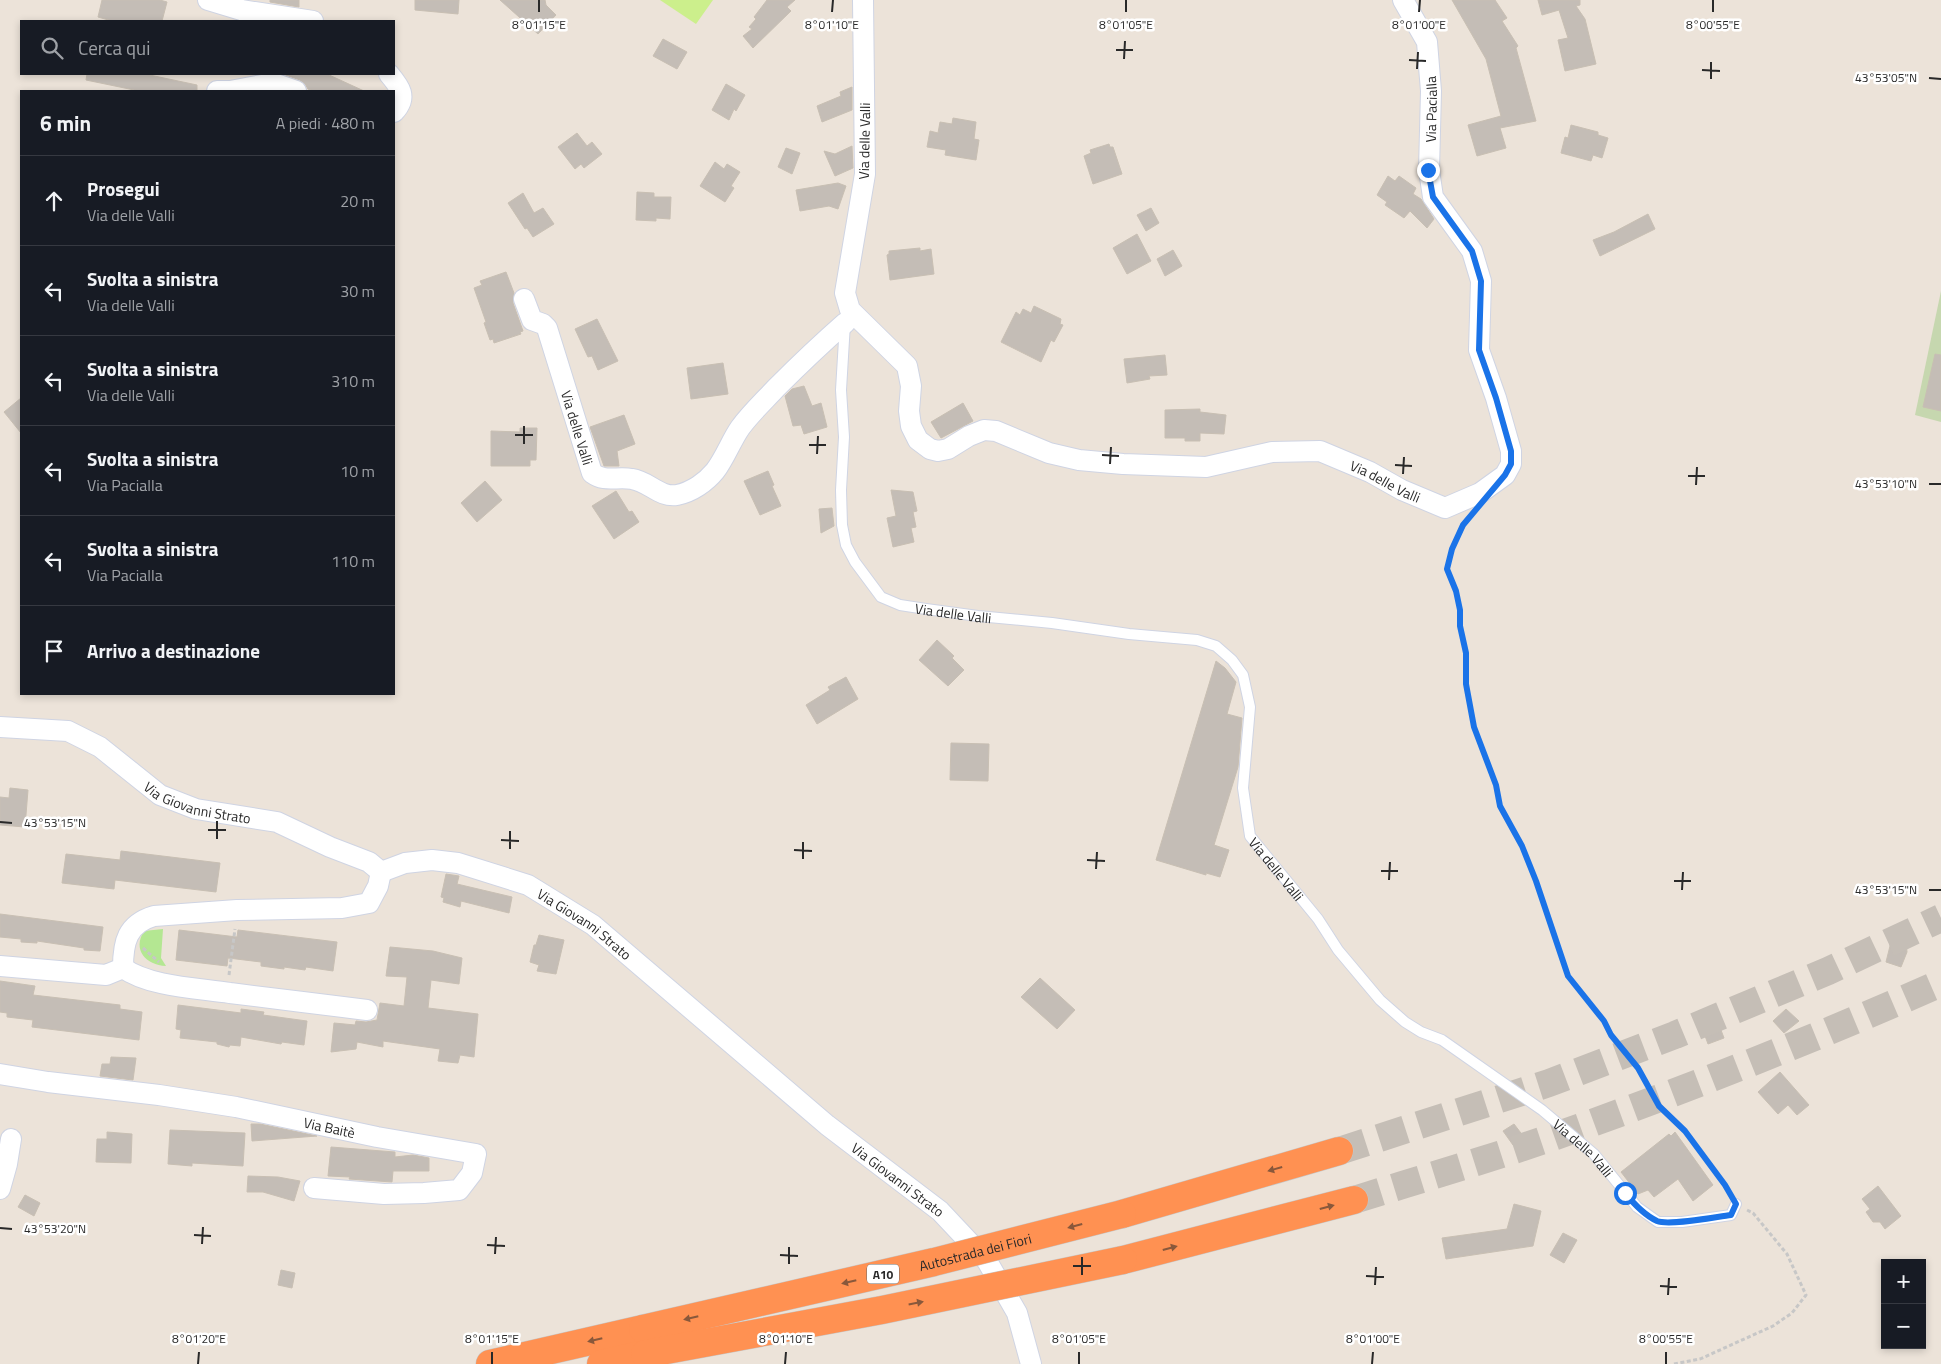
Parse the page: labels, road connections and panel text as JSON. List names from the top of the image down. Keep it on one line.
{"streets":{"highway":["Autostrada dei Fiori","A10"],"street":["Via Pacialla","Via delle Valli","Via Giovanni Strato","Via Baitè"]},"crossings":[["Via Pacialla","Via delle Valli"]],"page":{"search":"Cerca qui","heading":["6 min","A piedi · 480 m"],"list":[["Prosegui","Via delle Valli","20 m"],["Svolta a sinistra","Via delle Valli","30 m"],["Svolta a sinistra","Via delle Valli","310 m"],["Svolta a sinistra","Via Pacialla","10 m"],["Svolta a sinistra","Via Pacialla","110 m"],"Arrivo a destinazione"],"map_buttons":["+","−"]},"coordinates":["8°01'15\"E","8°01'10\"E","8°01'05\"E","8°01'00\"E","8°00'55\"E","43°53'05\"N","43°53'10\"N","43°53'15\"N","43°53'20\"N","8°01'20\"E"]}
